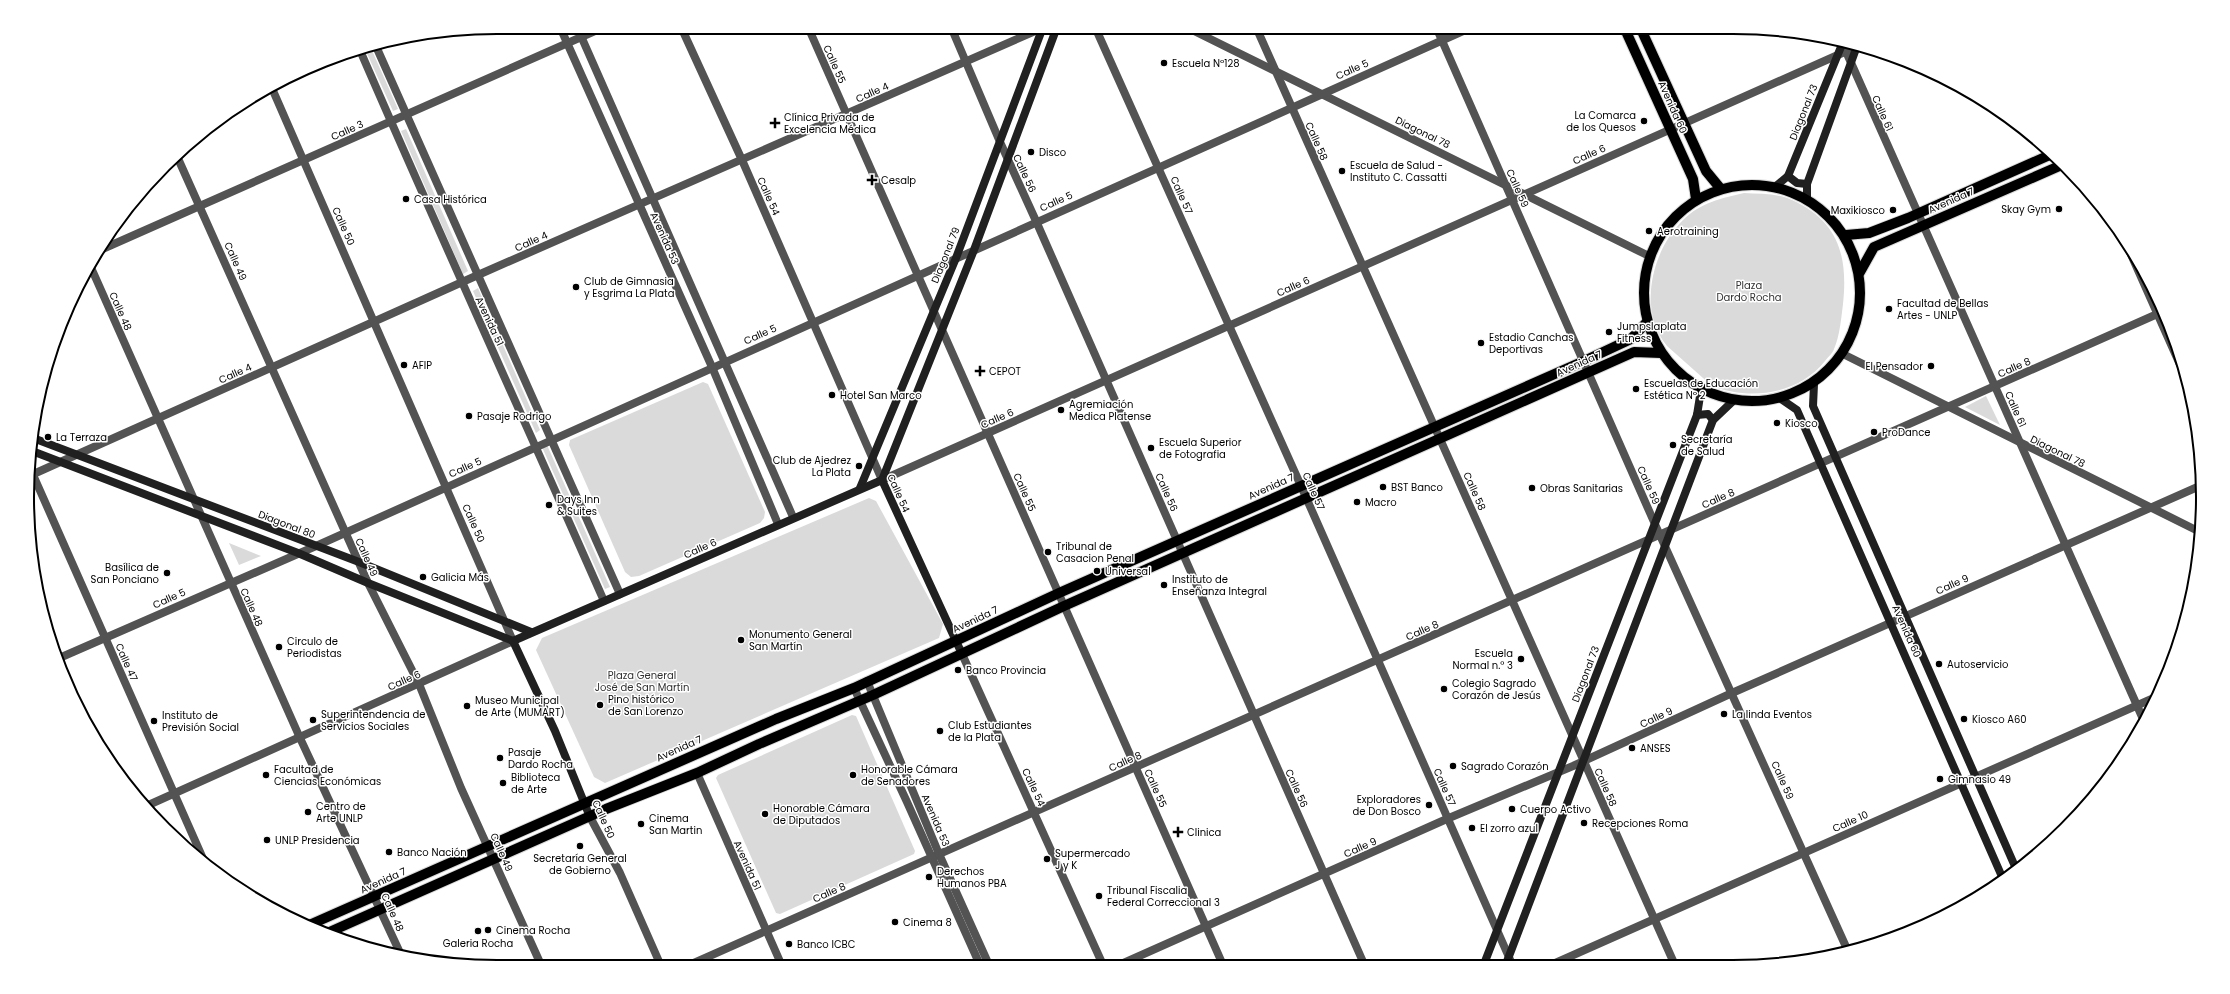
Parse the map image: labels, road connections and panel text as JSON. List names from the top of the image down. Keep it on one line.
{"streets":{"main road":["Avenida 60","Diagonal 73","Calle 6","Calle 54","Avenida 7","Calle 50","Diagonal 79","Diagonal 80"],"street":["Calle 55","Calle 5","Calle 4","Calle 61","Calle 3","Diagonal 78","Calle 58","Calle 56","Calle 59","Calle 57","Avenida 53","Calle 49","Calle 48","Avenida 51","Calle 8","Calle 9","Calle 47","Calle 10"]},"crossings":[["Calle 55","Calle 5"],["Calle 55","Calle 4"],["Calle 55","Calle 6"],["Calle 55","Avenida 7"],["Calle 55","Diagonal 79"],["Calle 55","Calle 8"],["Calle 55","Calle 9"],["Calle 5","Diagonal 78"],["Calle 5","Calle 58"],["Calle 5","Calle 56"],["Calle 5","Calle 59"],["Calle 5","Calle 57"],["Calle 5","Calle 54"],["Calle 5","Calle 50"],["Calle 5","Avenida 53"],["Calle 5","Diagonal 79"],["Calle 5","Calle 49"],["Calle 5","Calle 48"],["Calle 5","Avenida 51"],["Calle 5","Diagonal 80"],["Calle 5","Calle 47"],["Calle 4","Calle 56"],["Calle 4","Calle 54"],["Calle 4","Calle 50"],["Calle 4","Avenida 53"],["Calle 4","Calle 49"],["Calle 4","Calle 48"],["Calle 4","Avenida 51"],["Calle 4","Diagonal 80"],["Avenida 60","Calle 6"],["Avenida 60","Calle 8"],["Avenida 60","Calle 9"],["Avenida 60","Calle 10"],["Diagonal 73","Calle 58"],["Diagonal 73","Calle 6"],["Diagonal 73","Calle 59"],["Diagonal 73","Calle 57"],["Diagonal 73","Calle 8"],["Diagonal 73","Calle 9"],["Calle 61","Diagonal 78"],["Calle 61","Calle 6"],["Calle 61","Avenida 7"],["Calle 61","Calle 8"],["Calle 61","Calle 9"],["Calle 61","Calle 10"],["Calle 3","Calle 50"],["Calle 3","Avenida 53"],["Calle 3","Calle 49"],["Calle 3","Avenida 51"],["Diagonal 78","Calle 58"],["Diagonal 78","Calle 6"],["Diagonal 78","Calle 59"],["Diagonal 78","Calle 8"],["Diagonal 78","Calle 9"],["Calle 58","Calle 6"],["Calle 58","Avenida 7"],["Calle 58","Calle 8"],["Calle 58","Calle 9"],["Calle 58","Calle 10"],["Calle 6","Calle 56"],["Calle 6","Calle 59"],["Calle 6","Calle 57"],["Calle 6","Calle 54"],["Calle 6","Calle 50"],["Calle 6","Avenida 53"],["Calle 6","Diagonal 79"],["Calle 6","Calle 49"],["Calle 6","Calle 48"],["Calle 6","Avenida 51"],["Calle 6","Diagonal 80"],["Calle 6","Calle 47"],["Calle 56","Avenida 7"],["Calle 56","Diagonal 79"],["Calle 56","Calle 8"],["Calle 56","Calle 9"],["Calle 59","Avenida 7"],["Calle 59","Calle 8"],["Calle 59","Calle 9"],["Calle 59","Calle 10"],["Calle 57","Avenida 7"],["Calle 57","Calle 8"],["Calle 57","Calle 9"],["Calle 54","Avenida 7"],["Calle 54","Diagonal 79"],["Calle 54","Calle 8"],["Avenida 7","Calle 50"],["Avenida 7","Avenida 53"],["Avenida 7","Calle 49"],["Avenida 7","Calle 48"],["Avenida 7","Avenida 51"],["Calle 50","Diagonal 80"],["Avenida 53","Calle 8"],["Calle 49","Diagonal 80"],["Calle 48","Diagonal 80"],["Avenida 51","Calle 8"]],"parks":["Plaza Dardo Rocha","Plaza General José de San Martín"],"places":{"other":["Escuela Nº128","La Comarca de los Quesos","Disco","Escuela de Salud - Instituto C. Cassatti","Casa Histórica","Skay Gym","Maxikiosco","Aerotraining","Club de Gimnasia y Esgrima La Plata","Facultad de Bellas Artes - UNLP","Jumpslaplata Fitness","Estadio Canchas Deportivas","AFIP","El Pensador","Escuelas de Educación Estética Nº 2","Hotel San Marco","Agremiación Medica Platense","Pasaje Rodrigo","Kiosco","ProDance","La Terraza","Secretaría de Salud","Escuela Superior de Fotografia","Club de Ajedrez La Plata","BST Banco","Obras Sanitarias","Macro","Days Inn & Suites","Tribunal de Casacion Penal","Universal","Basílica de San Ponciano","Galicia Más","Instituto de Enseñanza Integral","Monumento General San Martín","Circulo de Periodistas","Escuela Normal n.° 3","Autoservicio","Banco Provincia","Colegio Sagrado Corazón de Jesús","Pino histórico de San Lorenzo","Museo Municipal de Arte (MUMART)","La linda Eventos","Kiosco A60","Superintendencia de Servicios Sociales","Instituto de Previsión Social","Club Estudiantes de la Plata","ANSES","Pasaje Dardo Rocha","Sagrado Corazón","Facultad de Ciencias Económicas","Honorable Cámara de Senadores","Gimnasio 49","Biblioteca de Arte","Exploradores de Don Bosco","Cuerpo Activo","Centro de Arte UNLP","Honorable Cámara de Diputados","Recepciones Roma","Cinema San Martin","El zorro azul","UNLP Presidencia","Secretaría General de Gobierno","Banco Nación","Supermercado J y K","Derechos Humanos PBA","Tribunal Fiscalia Federal Correccional 3","Cinema 8","Cinema Rocha","Galeria Rocha","Banco ICBC"],"health":["Clínica Privada de Excelencia Médica","Cesalp","CEPOT","Clinica"]}}
